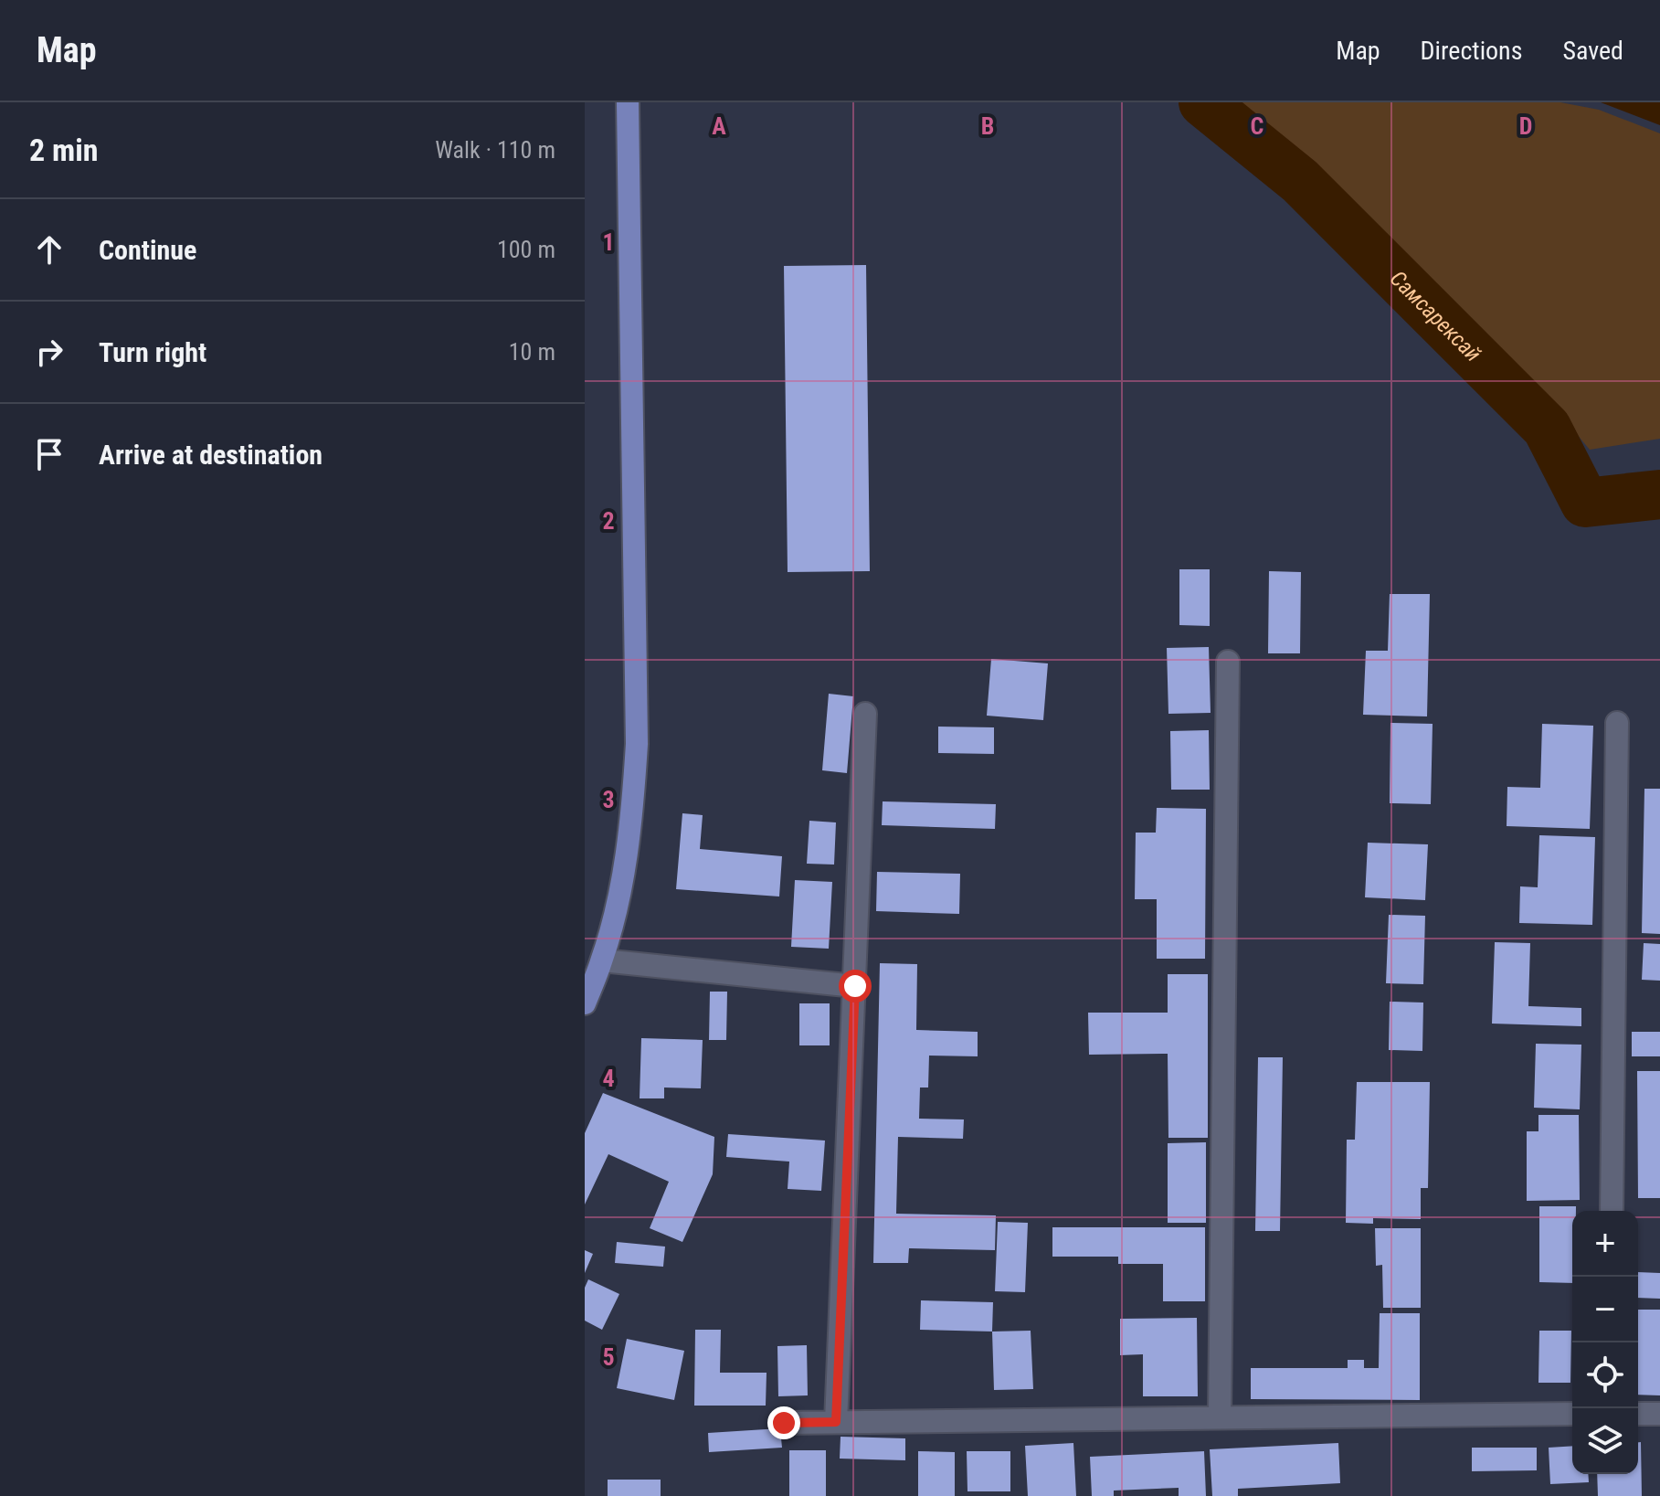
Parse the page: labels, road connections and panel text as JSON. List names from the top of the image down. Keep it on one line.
{"water":["Самсарексай"],"page":{"header":"Map","nav":["Map","Directions","Saved"],"heading":["2 min","Walk · 110 m"],"list":[["Continue","100 m"],["Turn right","10 m"],"Arrive at destination"],"map_buttons":["+","−"]},"grid":{"columns":["A","B","C","D"],"rows":["1","2","3","4","5"]}}
